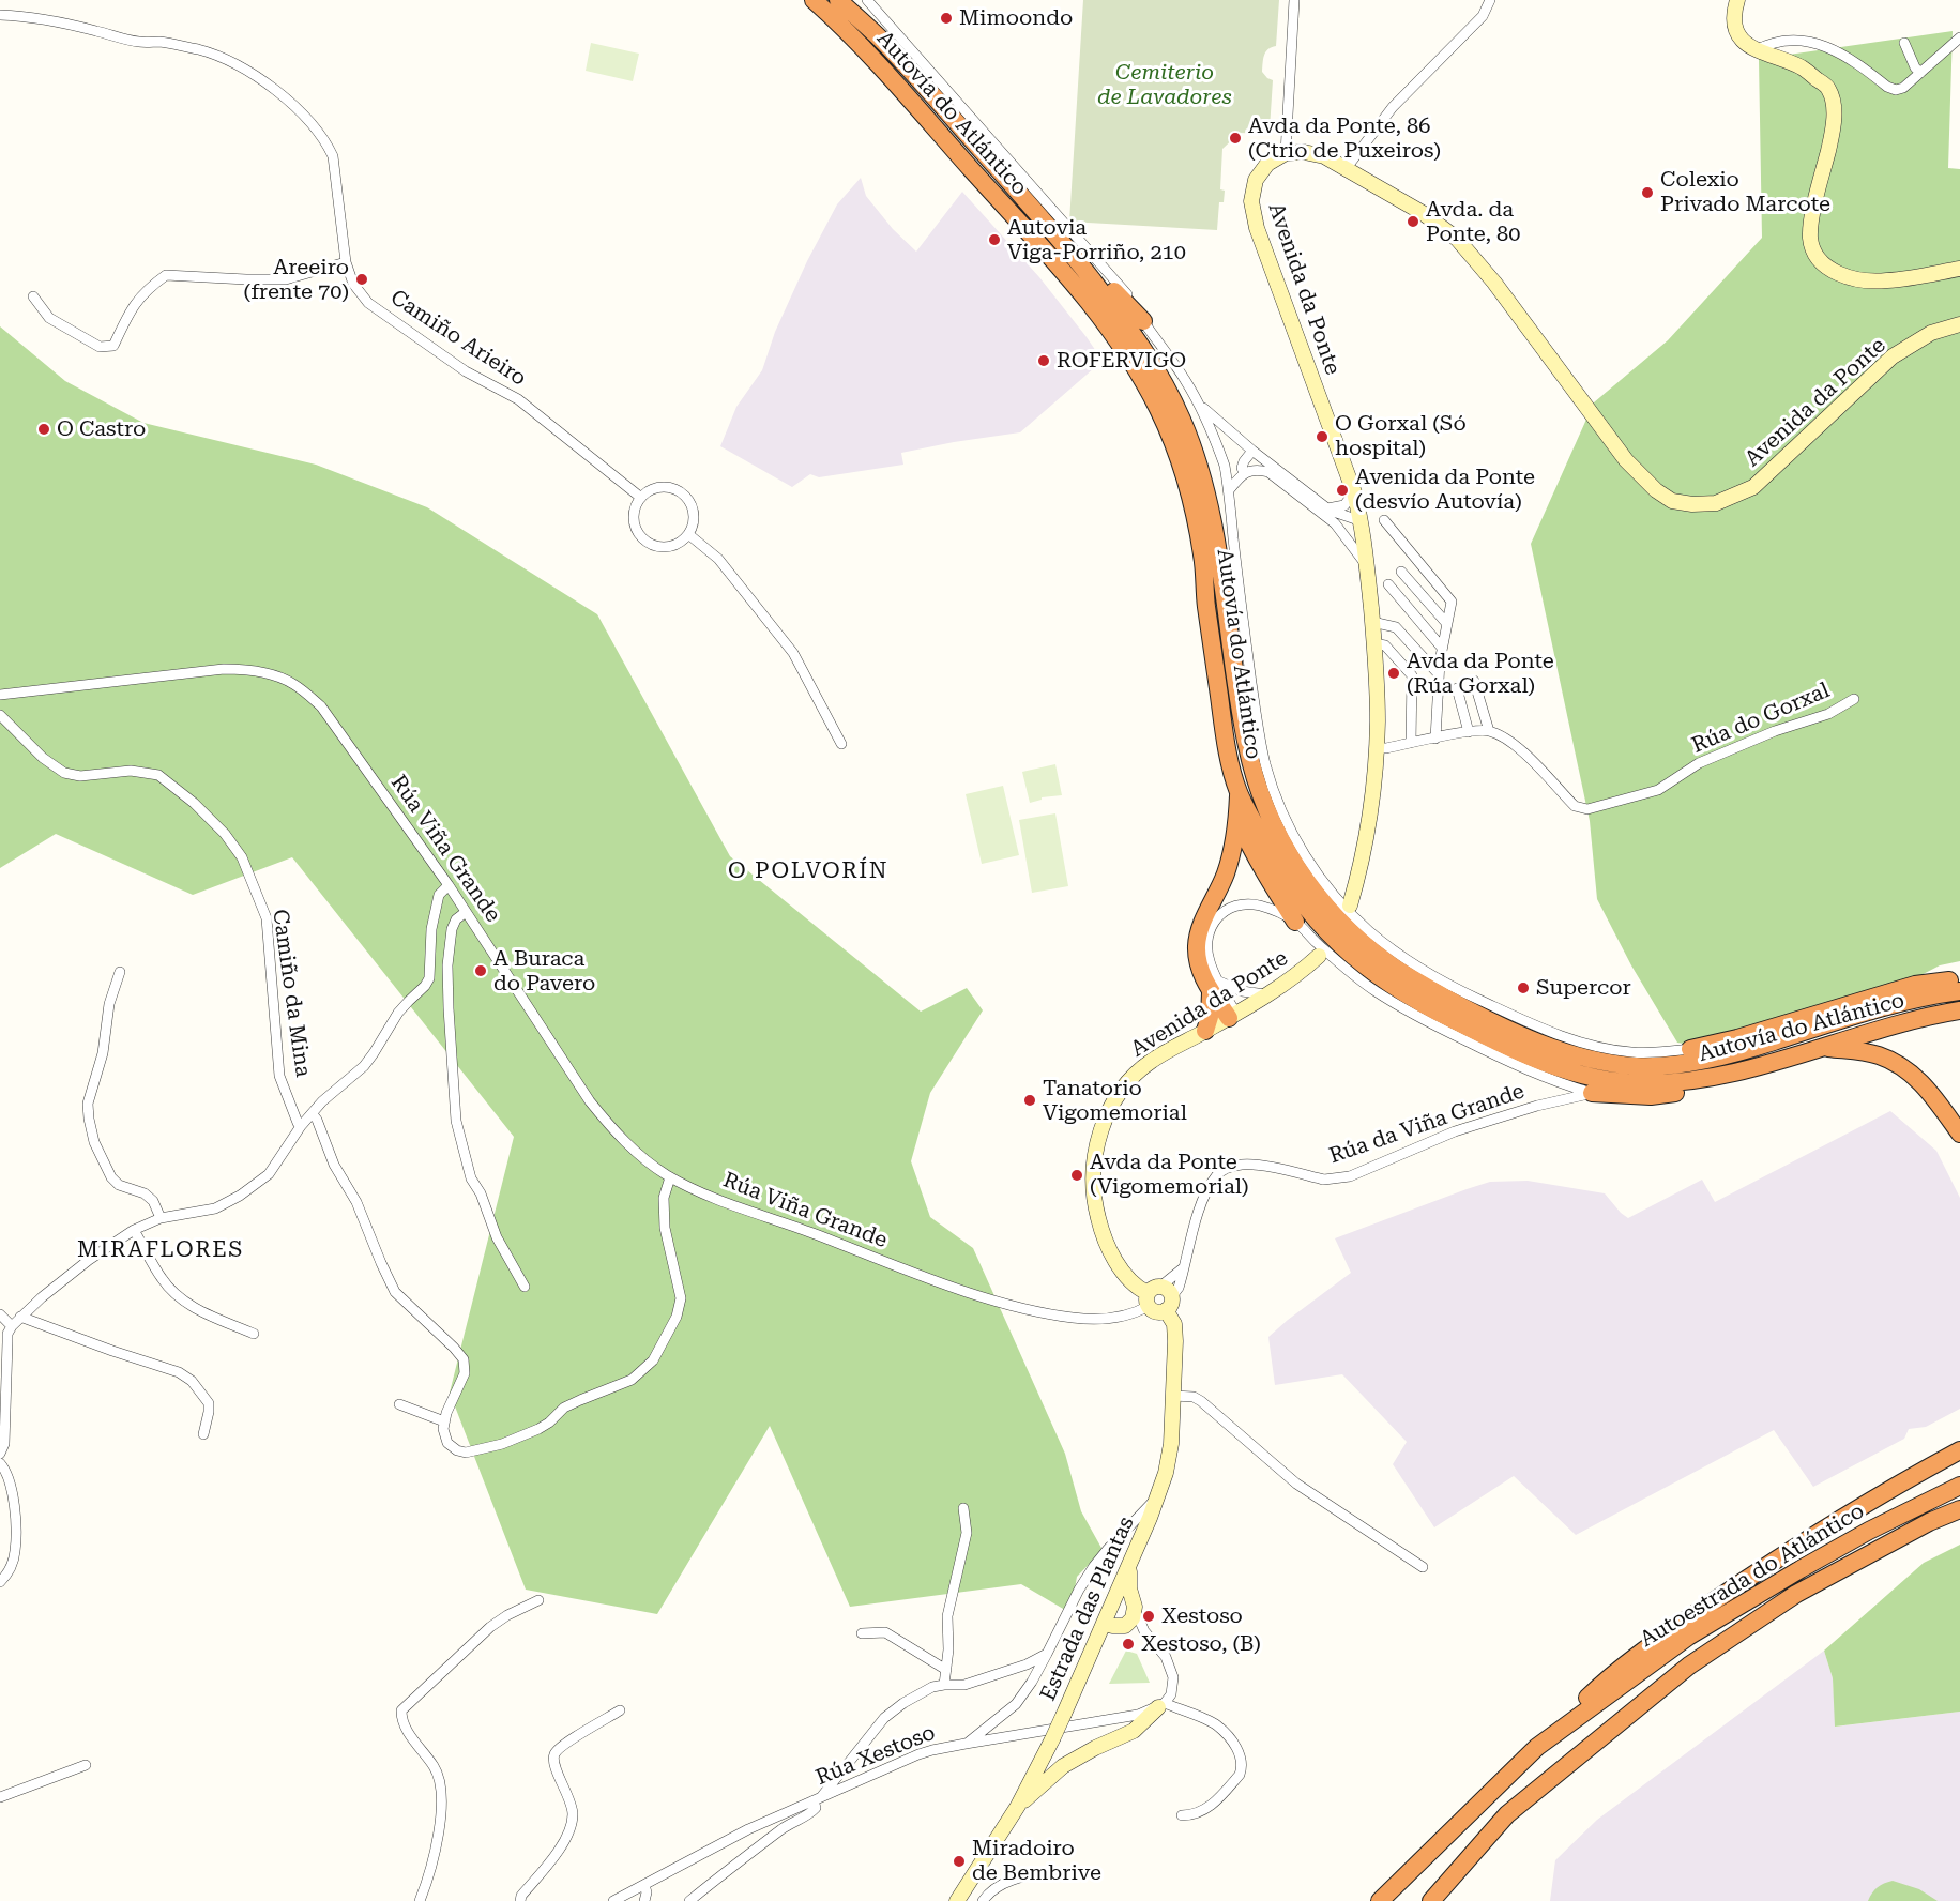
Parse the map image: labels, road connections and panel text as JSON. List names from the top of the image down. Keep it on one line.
{"streets":{"highway":["Autovía do Atlántico","Autoestrada do Atlántico"],"street":["Avenida da Ponte","Camiño Arieiro","Rúa do Gorxal","Rúa Viña Grande","Camiño da Mina","Rúa da Viña Grande","Estrada das Plantas","Rúa Xestoso"]},"crossings":[["Avenida da Ponte","Rúa Viña Grande"],["Avenida da Ponte","Rúa da Viña Grande"],["Avenida da Ponte","Estrada das Plantas"],["Rúa Viña Grande","Rúa da Viña Grande"],["Rúa Viña Grande","Estrada das Plantas"],["Rúa da Viña Grande","Estrada das Plantas"]],"districts":["O POLVORÍN","MIRAFLORES"],"parks":["Cemiterio de Lavadores"],"places":["Mimoondo","Avda da Ponte, 86 (Ctrio de Puxeiros)","Colexio Privado Marcote","Avda. da Ponte, 80","Autovia Viga-Porriño, 210","Areeiro (frente 70)","ROFERVIGO","O Castro","O Gorxal (Só hospital)","Avenida da Ponte (desvío Autovía)","Avda da Ponte (Rúa Gorxal)","A Buraca do Pavero","Supercor","Tanatorio Vigomemorial","Avda da Ponte (Vigomemorial)","Xestoso","Xestoso, (B)","Miradoiro de Bembrive"]}
